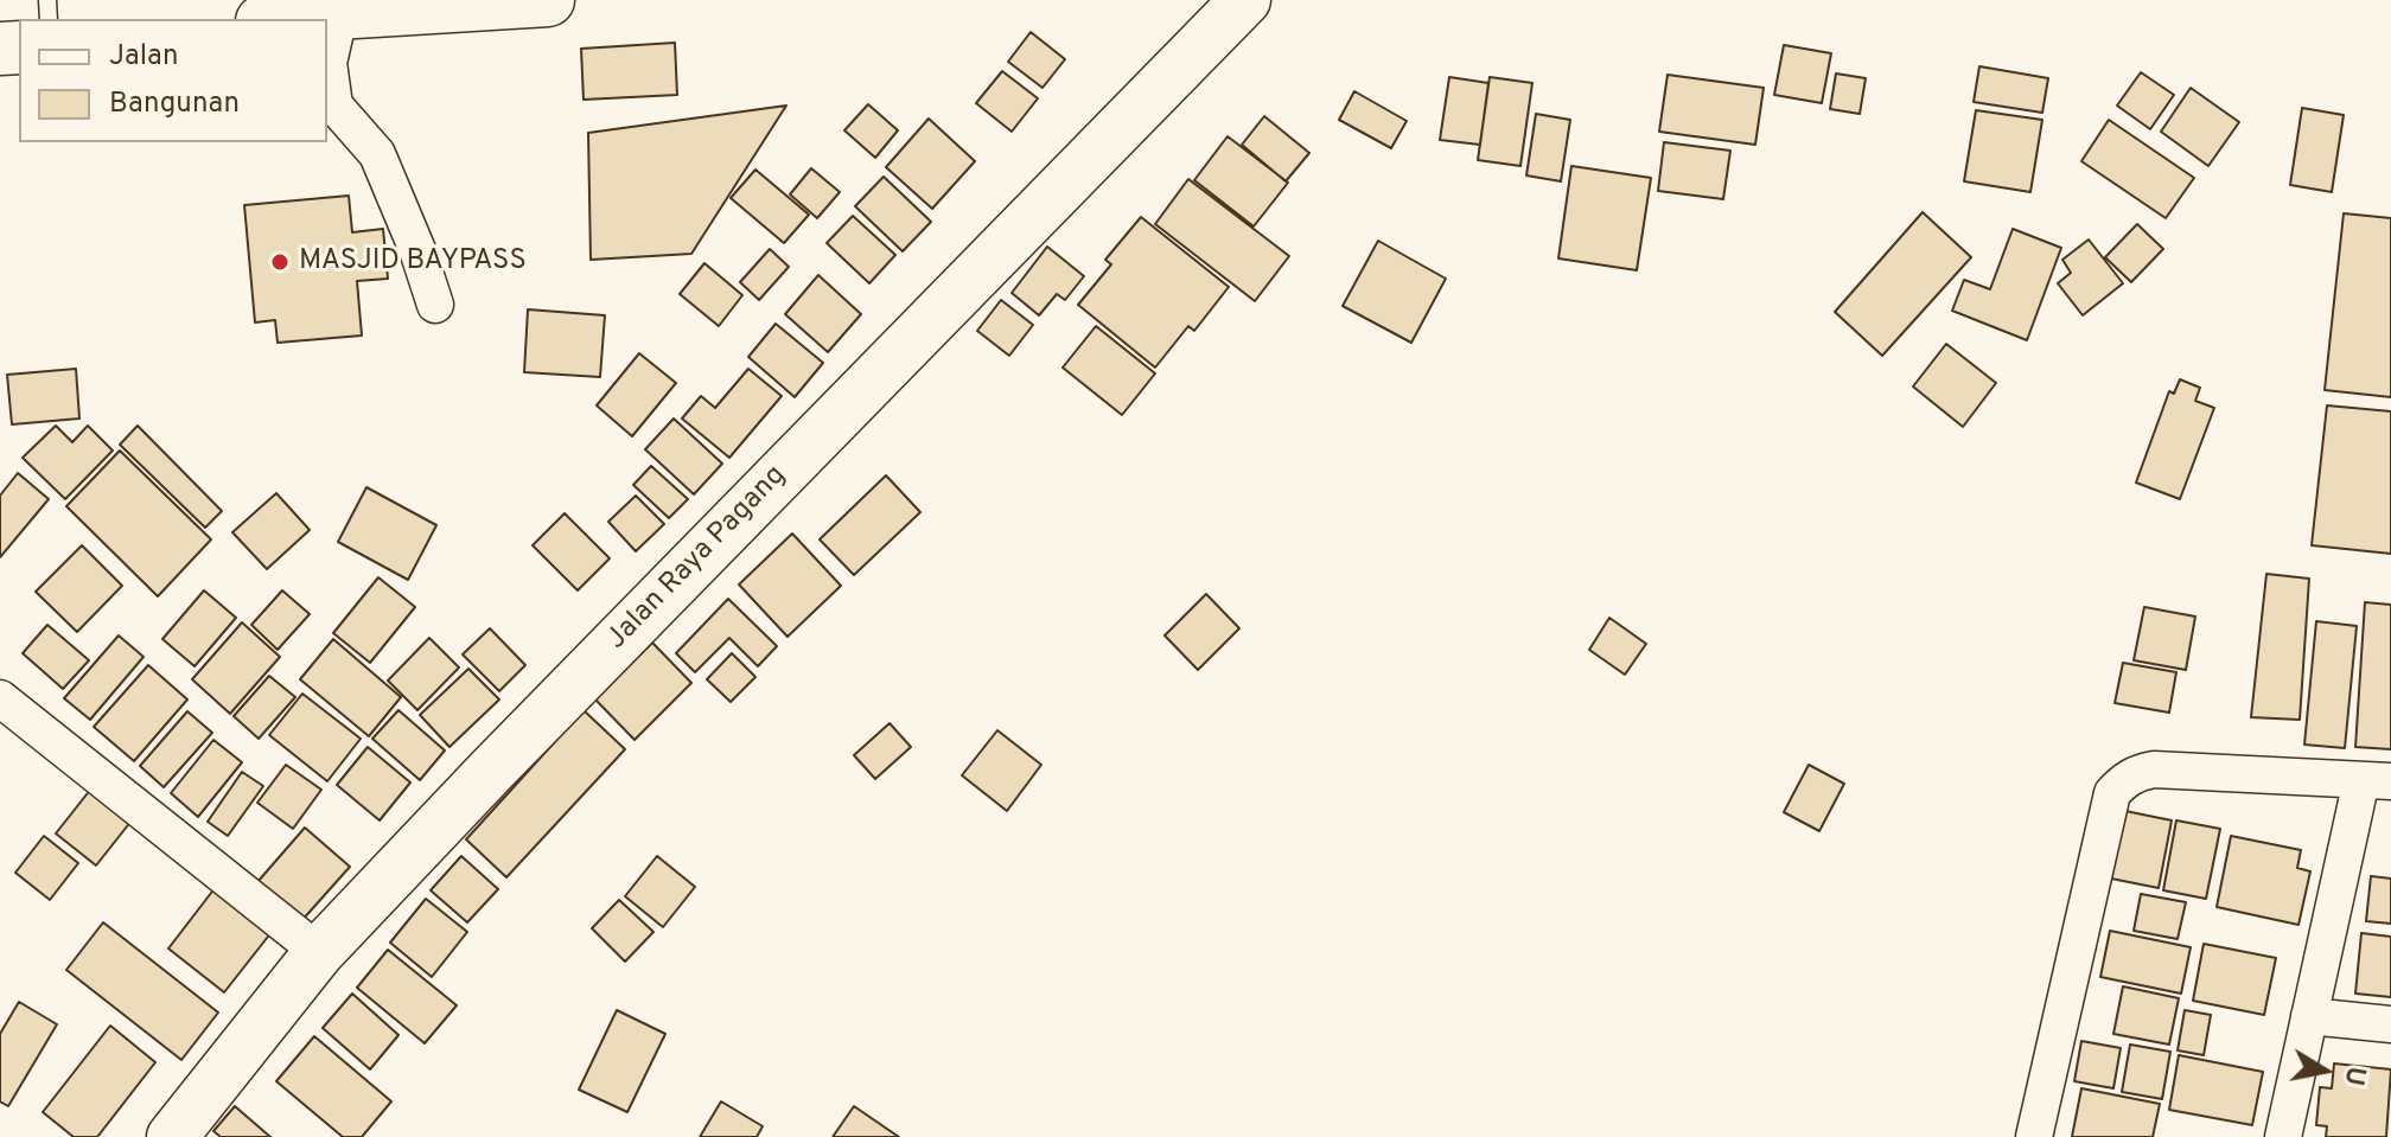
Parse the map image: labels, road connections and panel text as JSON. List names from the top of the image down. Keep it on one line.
{"streets":{"street":["Jalan Raya Pagang"]},"places":["MASJID BAYPASS"],"legend":["Jalan","Bangunan"],"north":"right"}
